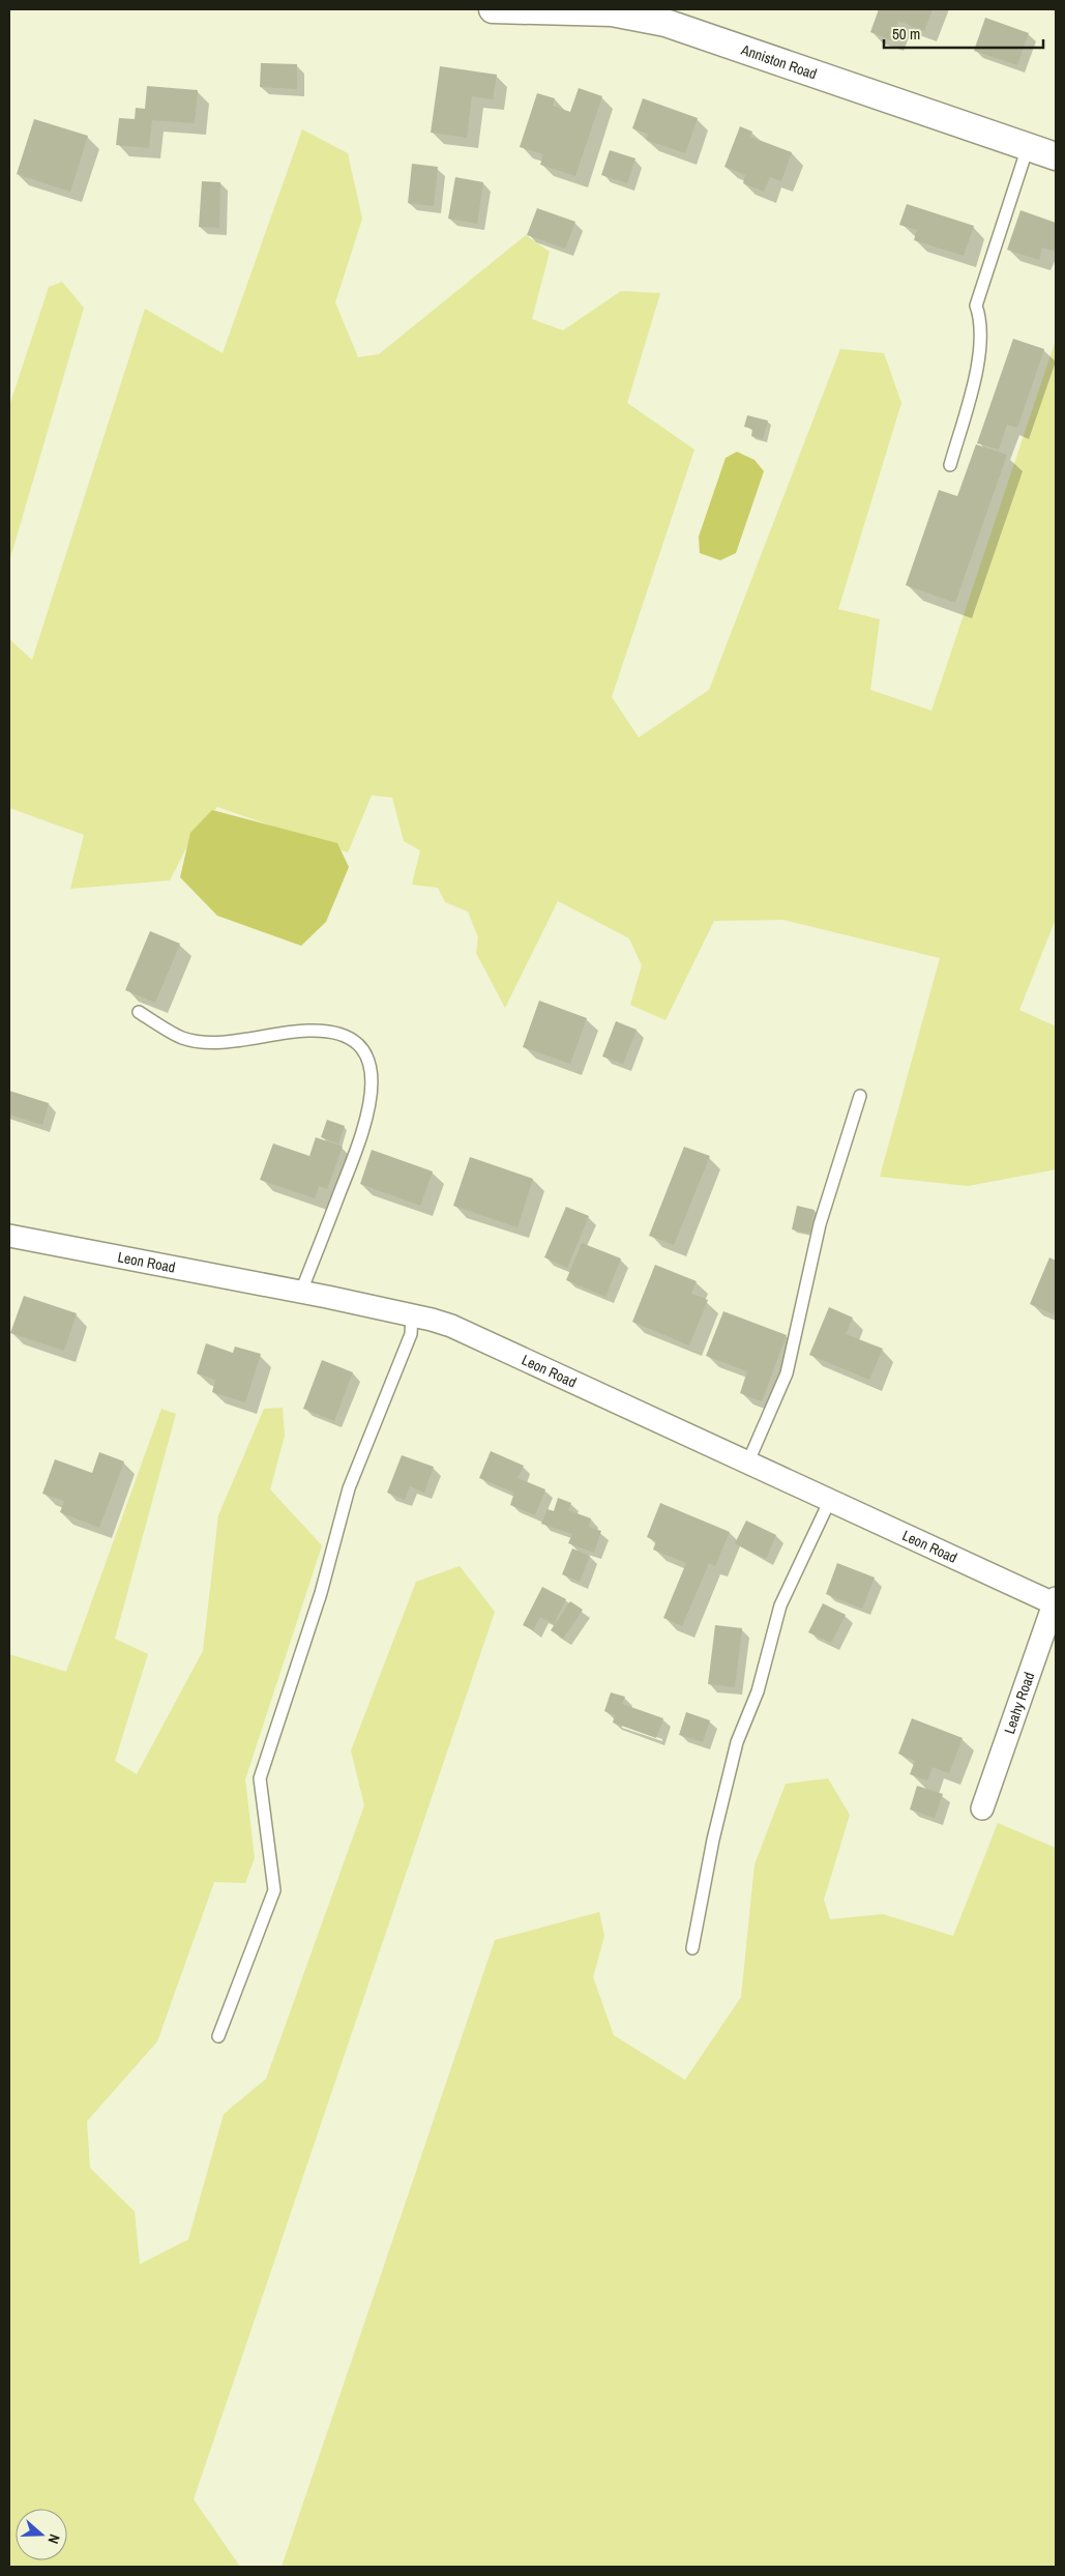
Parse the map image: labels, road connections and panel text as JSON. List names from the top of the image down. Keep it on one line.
{"streets":{"street":["Anniston Road","Leon Road","Leahy Road"]},"crossings":[["Leon Road","Leahy Road"]],"scale_bar":"50 m","north":"right"}
